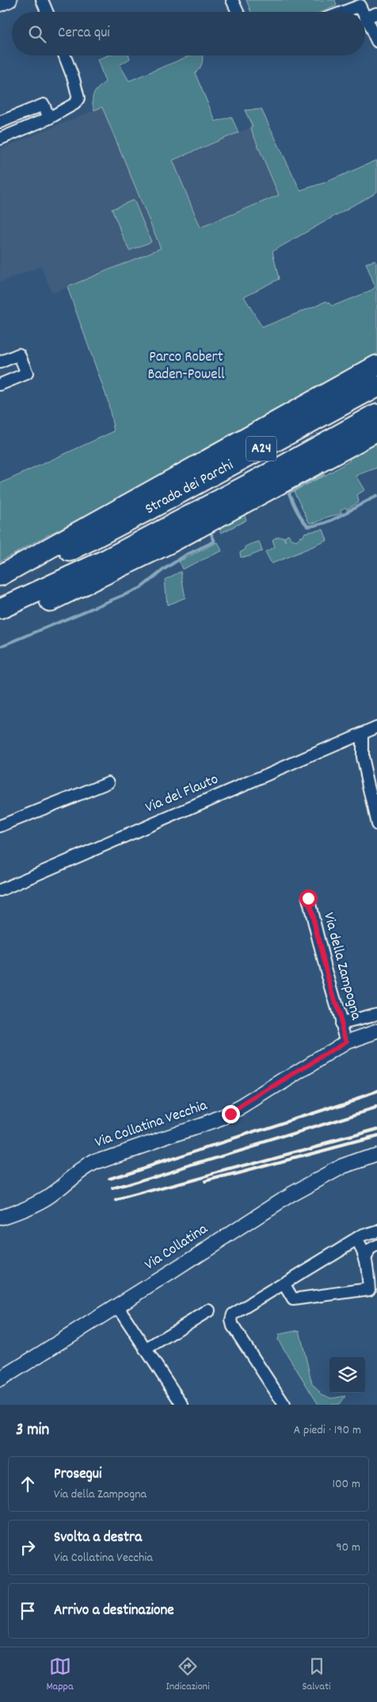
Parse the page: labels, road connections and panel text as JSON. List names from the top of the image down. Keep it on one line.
{"streets":{"highway":["A24","Strada dei Parchi"],"street":["Via del Flauto","Via della Zampogna","Via Collatina Vecchia","Via Collatina"]},"crossings":[["Via della Zampogna","Via Collatina Vecchia"]],"parks":["Parco Robert Baden-Powell"],"page":{"search":"Cerca qui","heading":["3 min","A piedi · 190 m"],"list":[["Prosegui","Via della Zampogna","100 m"],["Svolta a destra","Via Collatina Vecchia","90 m"],"Arrivo a destinazione"],"nav":["Mappa","Indicazioni","Salvati"]}}
